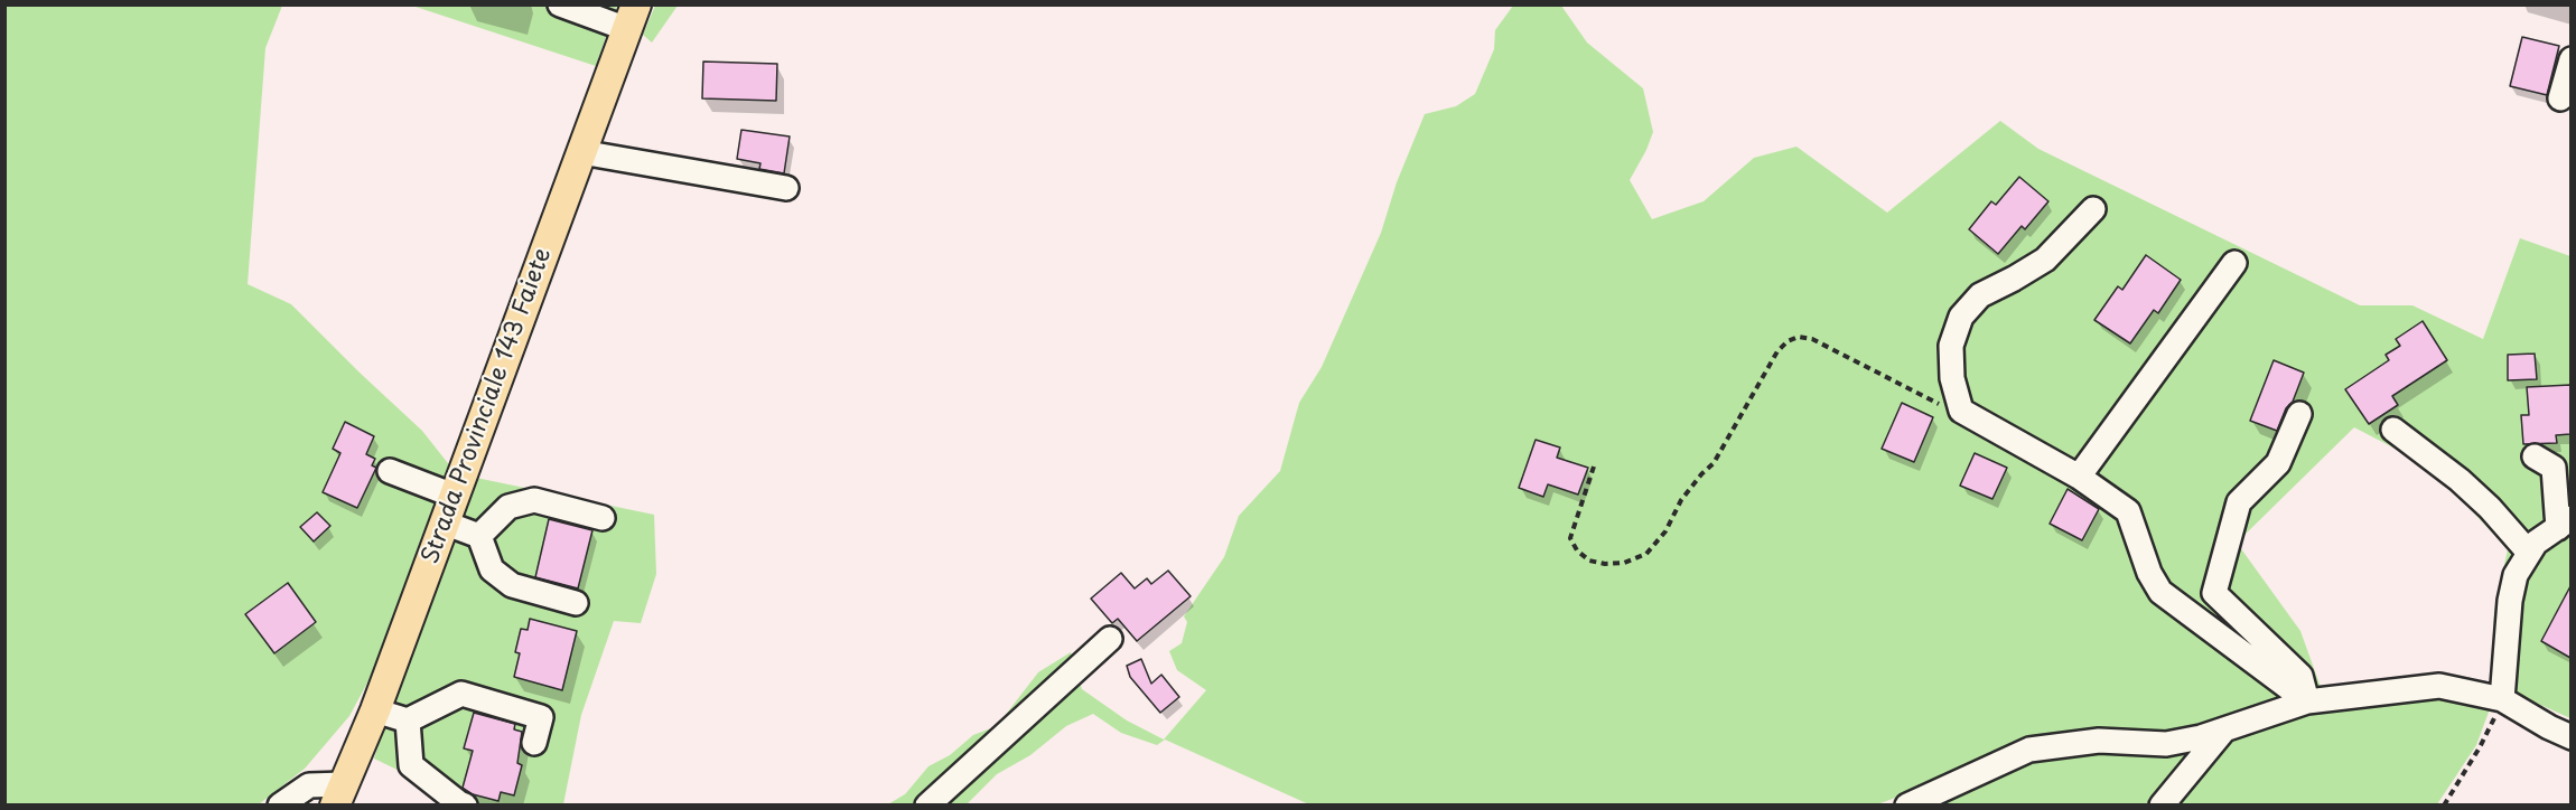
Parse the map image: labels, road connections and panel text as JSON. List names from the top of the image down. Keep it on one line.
{"streets":{"main road":["Strada Provinciale 143 Faiete"]}}
